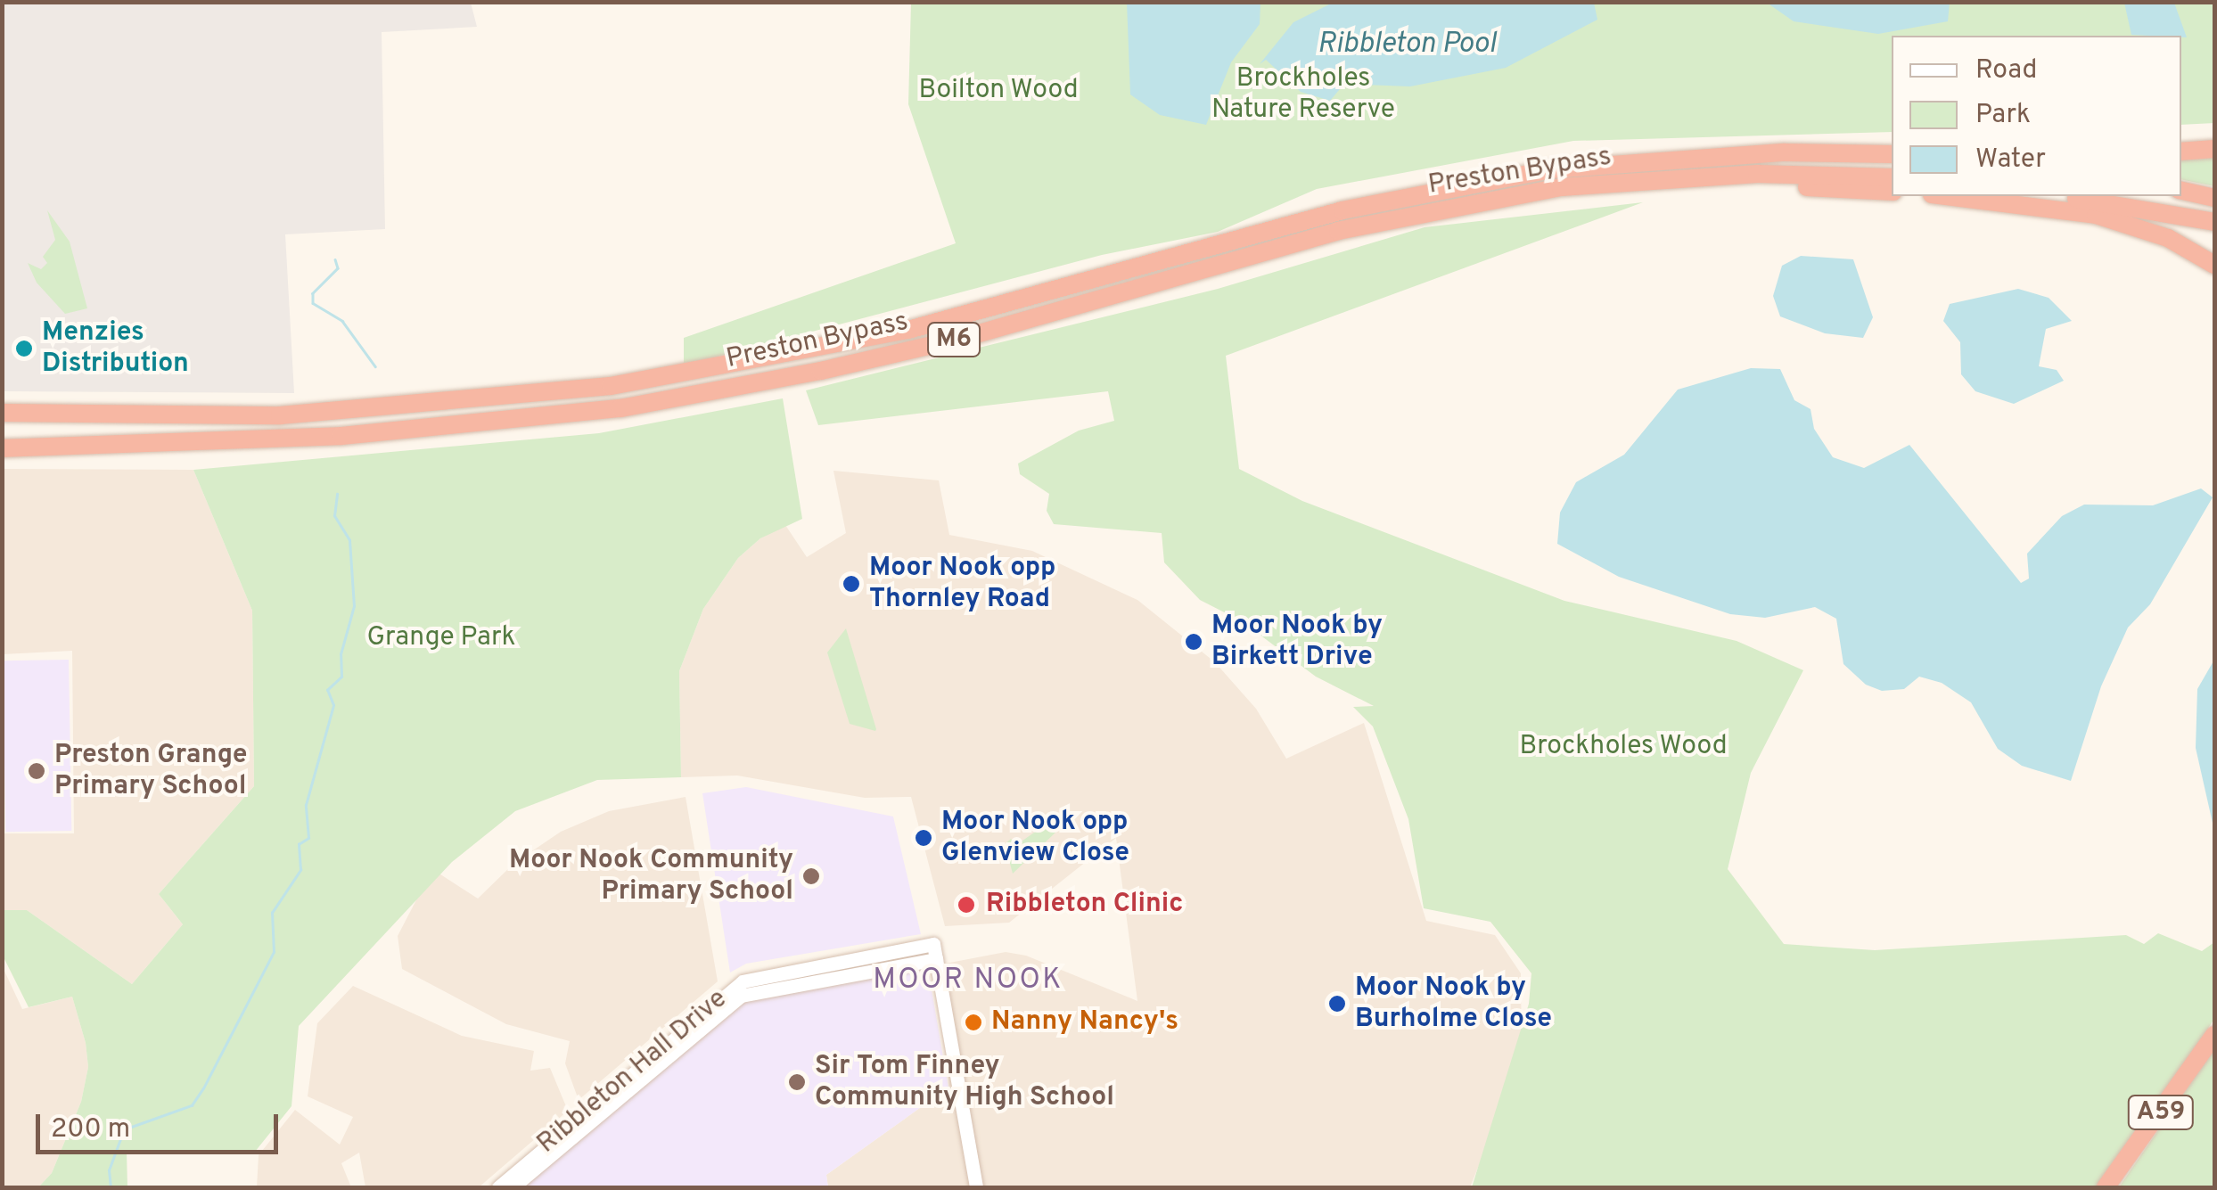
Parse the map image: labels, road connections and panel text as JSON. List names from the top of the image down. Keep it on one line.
{"streets":{"highway":["Preston Bypass","M6","A59"],"street":["Ribbleton Hall Drive"]},"districts":["MOOR NOOK"],"water":["Ribbleton Pool"],"parks":["Brockholes Nature Reserve","Boilton Wood","Grange Park","Brockholes Wood"],"places":["Menzies Distribution","Moor Nook opp Thornley Road","Moor Nook by Birkett Drive","Preston Grange Primary School","Moor Nook opp Glenview Close","Moor Nook Community Primary School","Ribbleton Clinic","Moor Nook by Burholme Close","Nanny Nancy's","Sir Tom Finney Community High School"],"legend":["Road","Park","Water"],"scale_bar":"200 m"}
